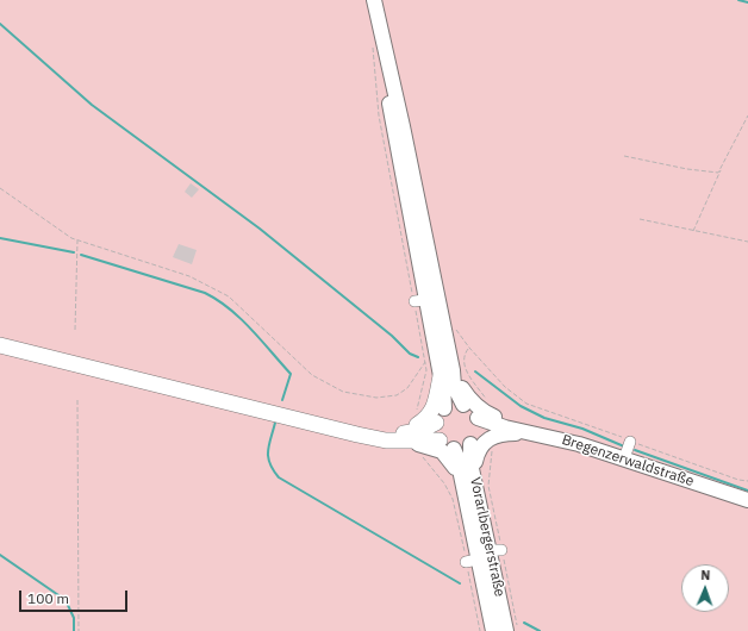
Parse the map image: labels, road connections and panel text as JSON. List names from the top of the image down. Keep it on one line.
{"streets":{"main road":["Bregenzerwaldstraße","Vorarlbergerstraße"]},"crossings":[["Bregenzerwaldstraße","Vorarlbergerstraße"]],"scale_bar":"100 m","north":"top"}
